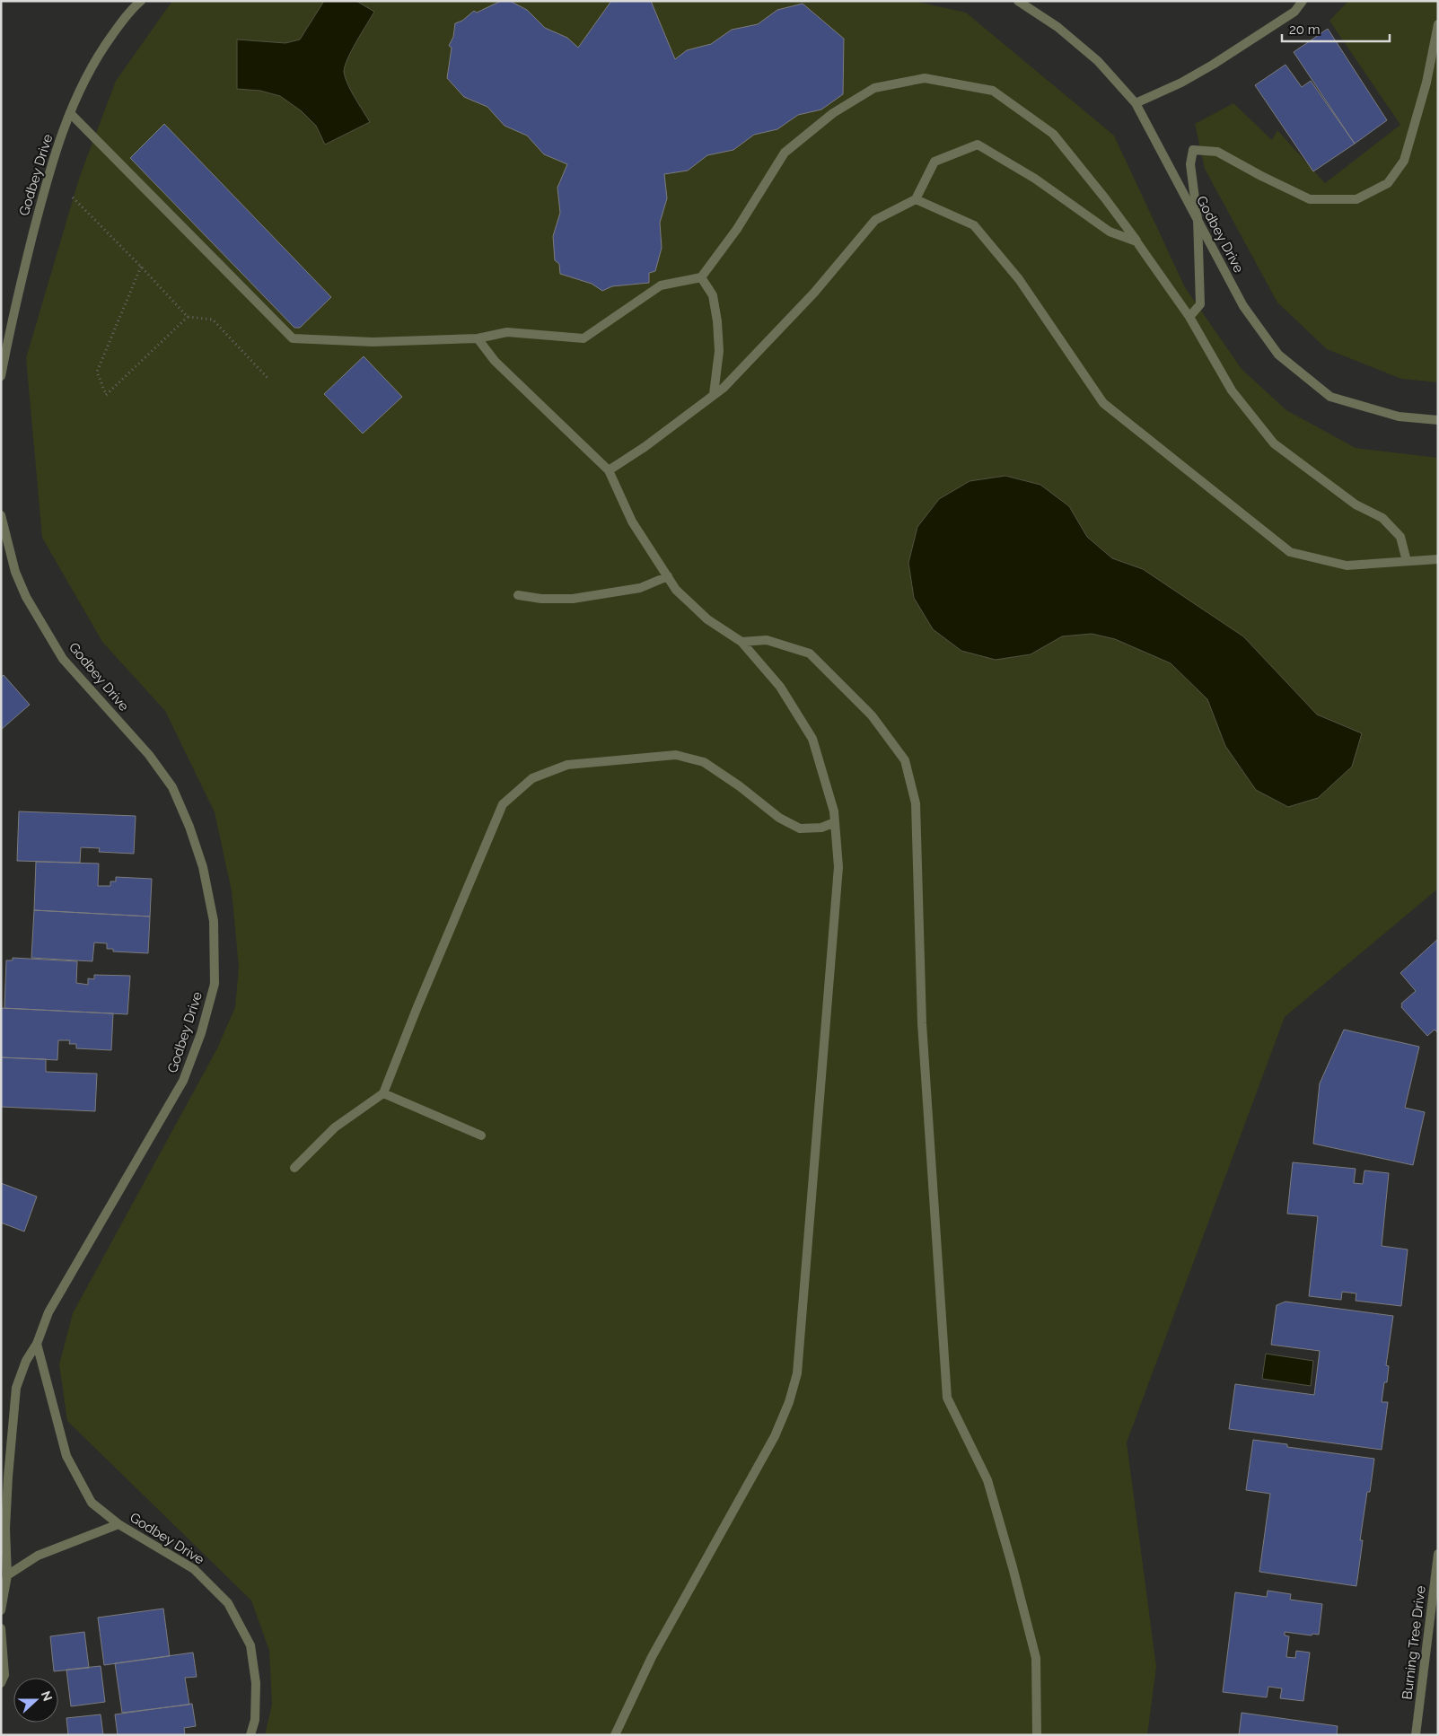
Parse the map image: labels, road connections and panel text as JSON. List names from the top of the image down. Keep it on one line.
{"streets":{"street":["Godbey Drive","Burning Tree Drive"]},"scale_bar":"20 m","north":"right"}
